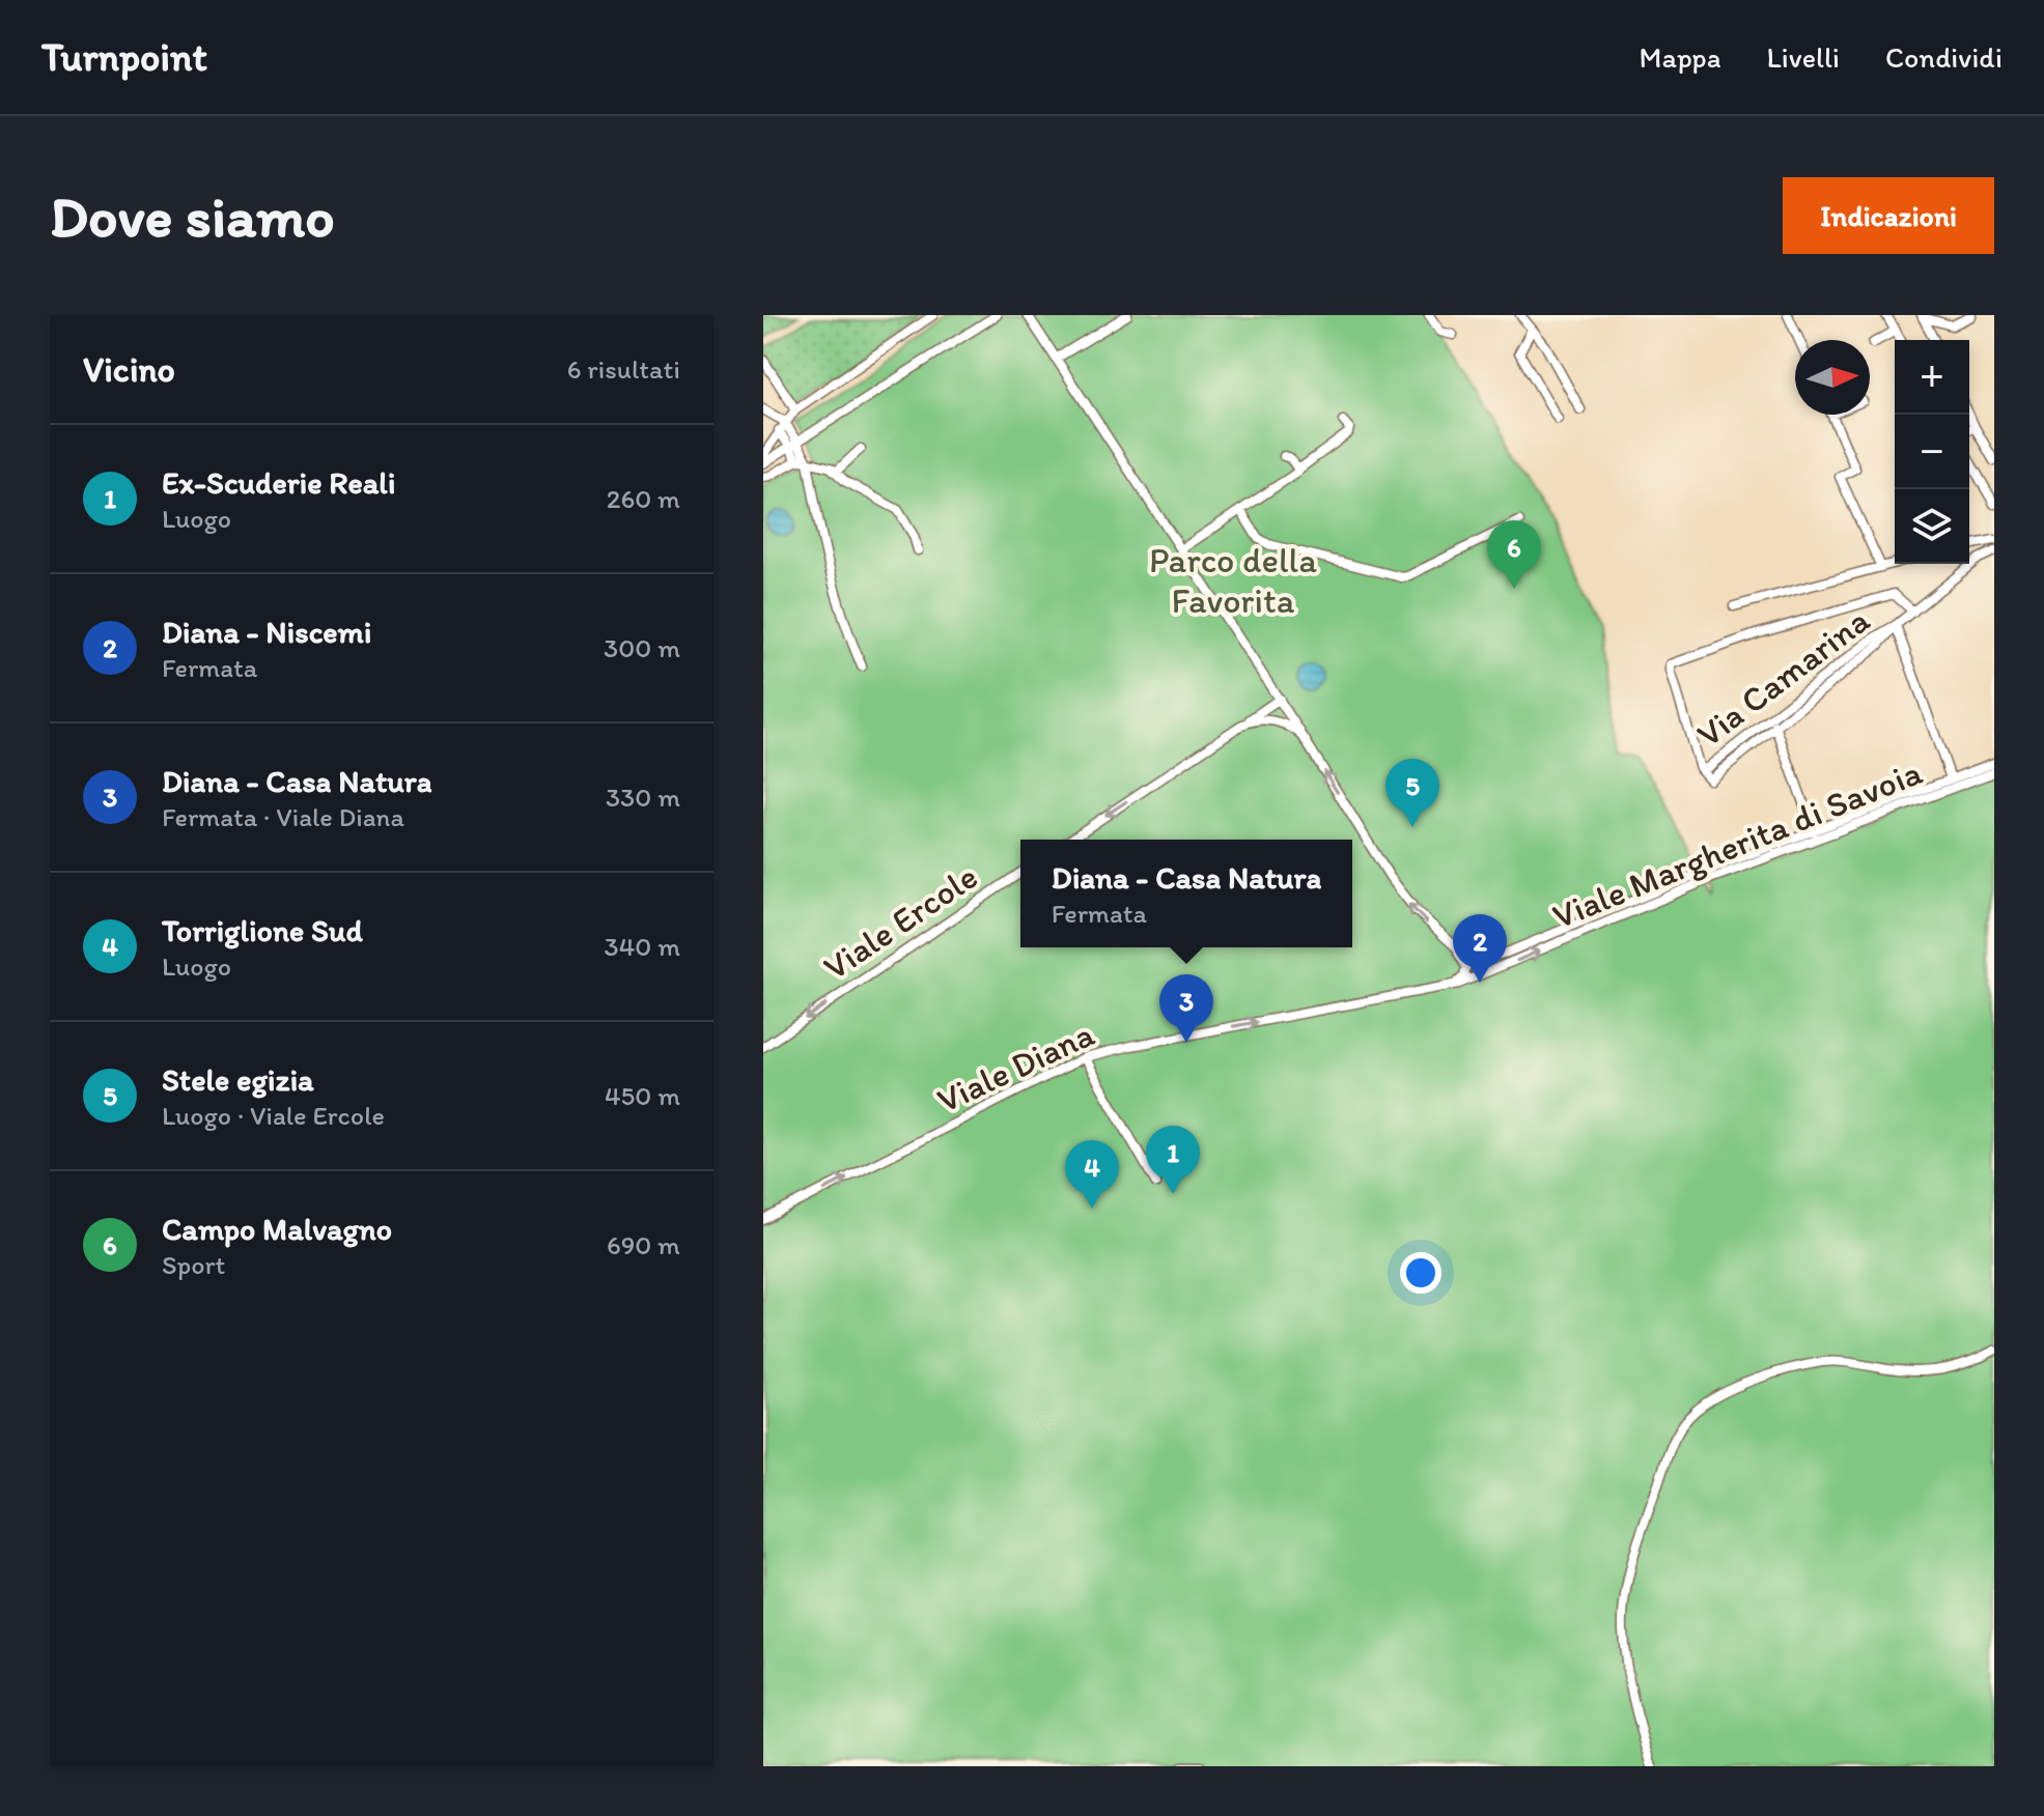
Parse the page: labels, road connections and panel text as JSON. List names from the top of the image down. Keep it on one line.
{"streets":{"street":["Via Camarina","Viale Margherita di Savoia","Viale Ercole","Viale Diana"]},"crossings":[["Viale Margherita di Savoia","Viale Diana"]],"one_way":["Viale Ercole","Viale Diana"],"parks":["Parco della Favorita"],"north":"right","page":{"header":"Turnpoint","nav":["Mappa","Livelli","Condividi"],"buttons":"Indicazioni","title":"Dove siamo","heading":["Vicino","6 risultati"],"map_buttons":["+","−"],"list":[{"mark":"1","name":"Ex-Scuderie Reali","note":"Luogo","value":"260 m"},{"mark":"2","name":"Diana - Niscemi","note":"Fermata","value":"300 m"},{"mark":"3","name":"Diana - Casa Natura","note":"Fermata · Viale Diana","value":"330 m"},{"mark":"4","name":"Torriglione Sud","note":"Luogo","value":"340 m"},{"mark":"5","name":"Stele egizia","note":"Luogo · Viale Ercole","value":"450 m"},{"mark":"6","name":"Campo Malvagno","note":"Sport","value":"690 m"}],"pins":["6","5","2","3","1","4"],"popup":["Diana - Casa Natura","Fermata"]}}
